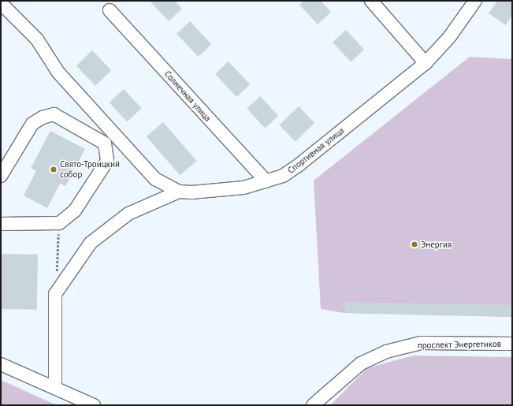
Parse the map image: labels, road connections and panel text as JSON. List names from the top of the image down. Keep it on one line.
{"streets":{"street":["Солнечная улица","Спортивная улица","проспект Энергетиков"]},"crossings":[["Солнечная улица","Спортивная улица"]],"places":["Свято-Троицкий собор","Энергия"]}
